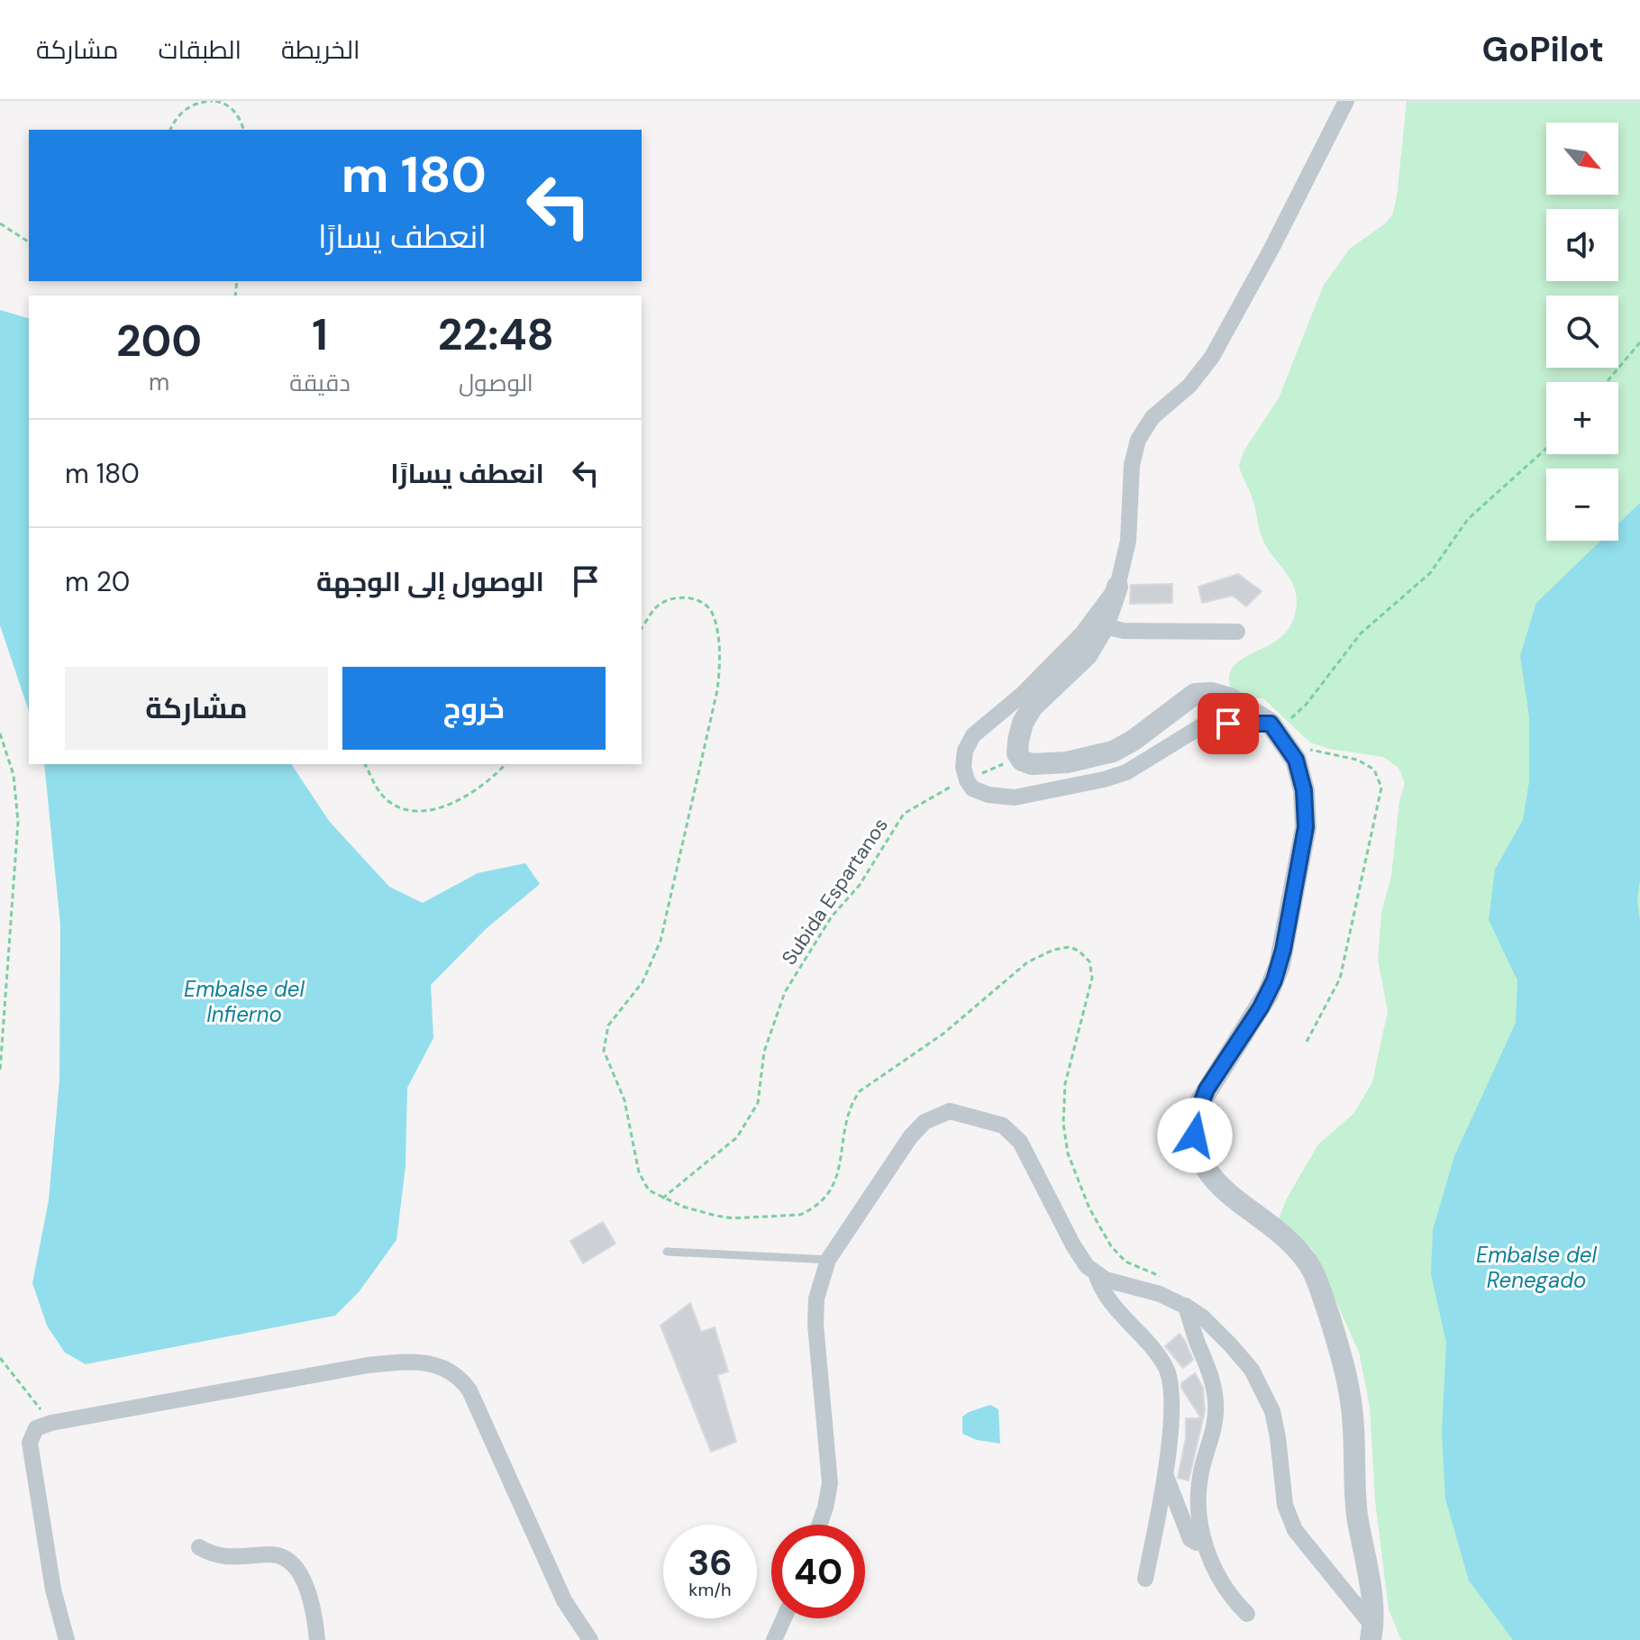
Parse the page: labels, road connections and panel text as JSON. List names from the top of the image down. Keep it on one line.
{"streets":{"path":["Subida Espartanos"]},"water":["Embalse del Infierno","Embalse del Renegado"],"north":"bottom right","page":{"header":"GoPilot","nav":["الخريطة","الطبقات","مشاركة"],"map_buttons":["+","−"],"turn":["180 m","انعطف يسارًا"],"eta":["22:48","الوصول","1","دقيقة","200","m"],"list":[{"name":"انعطف يسارًا","value":"180 m"},{"name":"الوصول إلى الوجهة","value":"20 m"}],"buttons":["خروج","مشاركة"],"speed":"36 km/h","limit":"40"}}
